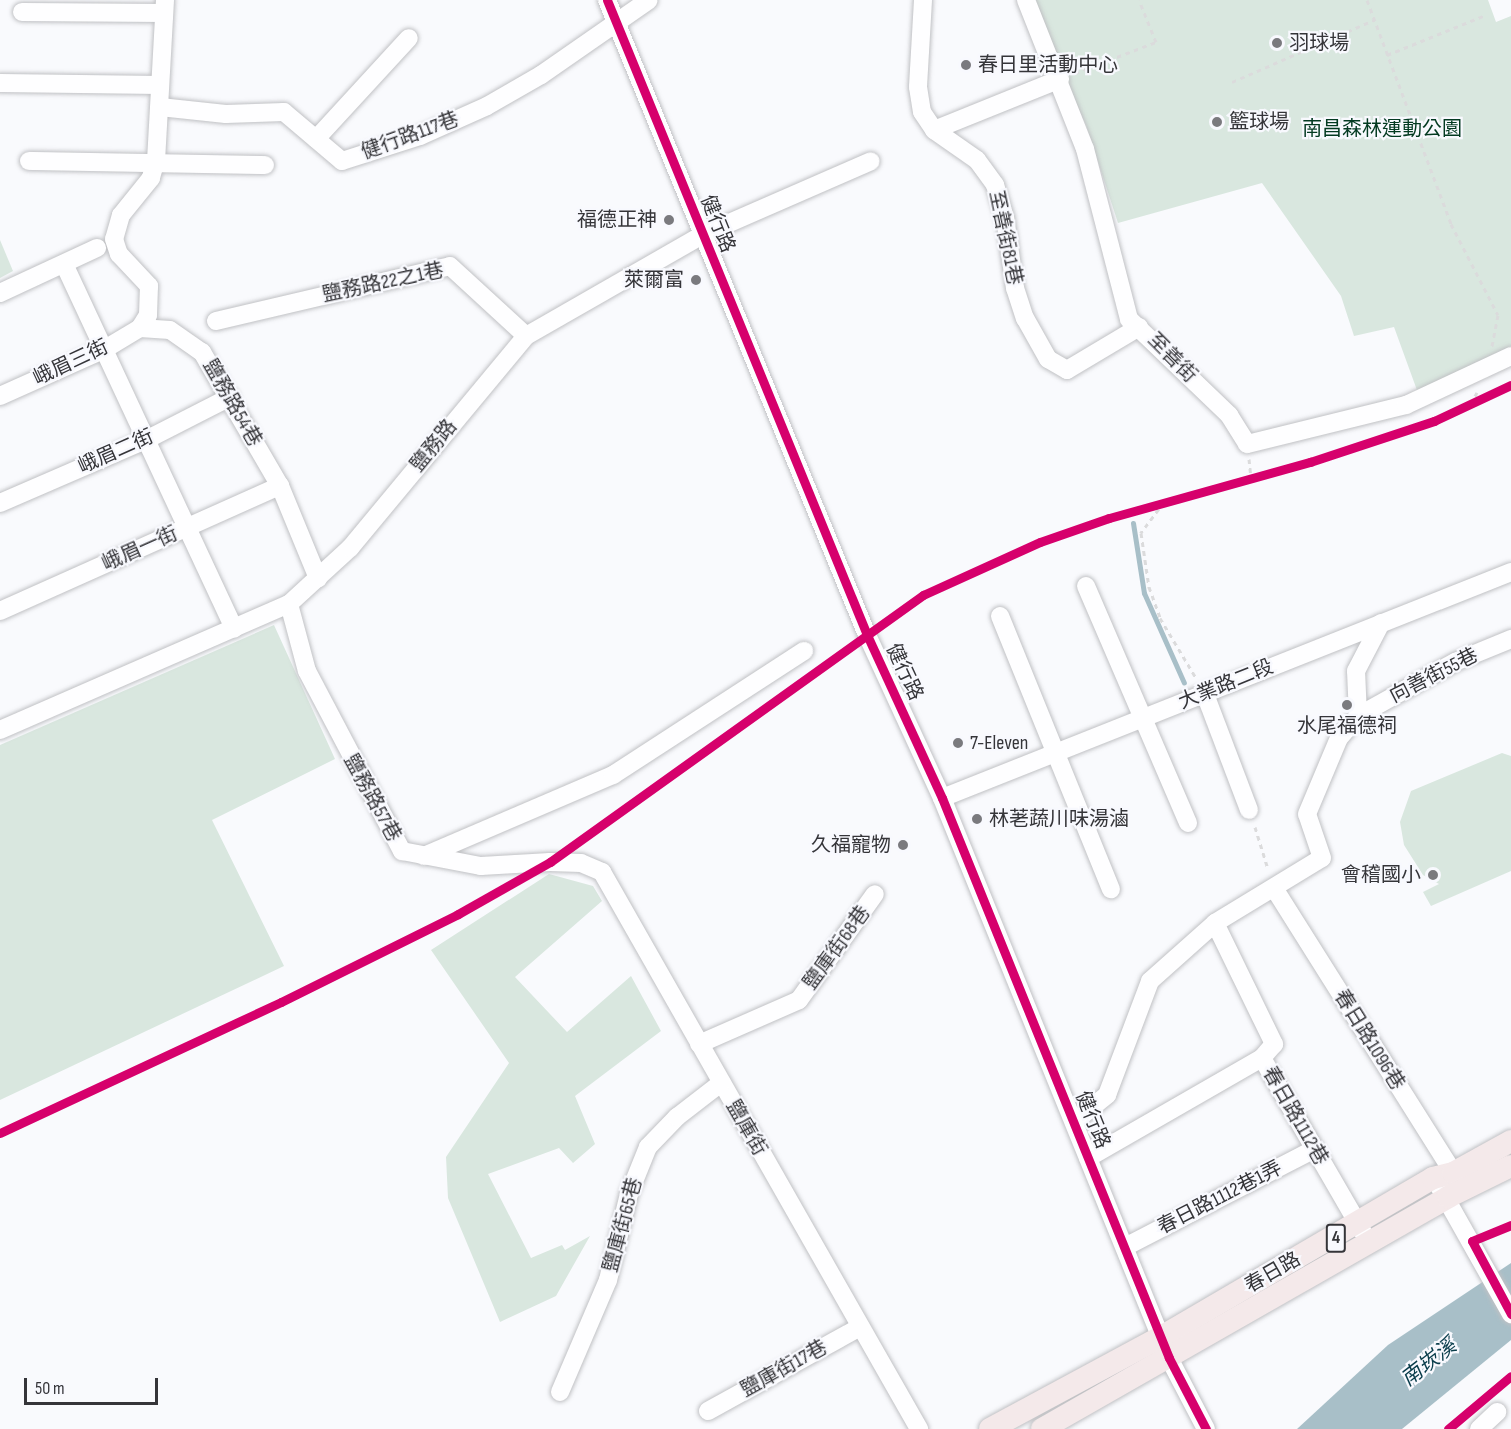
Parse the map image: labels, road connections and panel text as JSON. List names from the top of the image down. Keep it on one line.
{"streets":{"main road":["4","春日路"],"street":["健行路117巷","健行路","至善街81巷","鹽務路22之1巷","至善街","峨眉三街","鹽務路54巷","鹽務路","峨眉二街","峨眉一街","向善街55巷","大業路二段","鹽務路57巷","鹽庫街68巷","春日路1096巷","春日路1112巷","鹽庫街","春日路1112巷1弄","鹽庫街65巷","鹽庫街17巷"]},"crossings":[["健行路117巷","健行路"],["健行路","鹽務路"],["健行路","大業路二段"],["健行路","春日路1112巷1弄"],["健行路","春日路"],["至善街81巷","至善街"],["鹽務路22之1巷","鹽務路"],["峨眉三街","鹽務路54巷"],["鹽務路54巷","鹽務路"],["鹽務路54巷","峨眉二街"],["鹽務路54巷","峨眉一街"],["鹽務路","鹽務路57巷"],["鹽務路57巷","鹽庫街"],["鹽庫街68巷","鹽庫街"],["春日路1096巷","春日路"],["春日路1112巷","春日路1112巷1弄"],["春日路1112巷","春日路"],["鹽庫街","鹽庫街65巷"],["鹽庫街","鹽庫街17巷"]],"water":["南崁溪"],"parks":["南昌森林運動公園"],"places":["羽球場","春日里活動中心","籃球場","福德正神","萊爾富","水尾福德祠","7-Eleven","林荖蔬川味湯滷","久福寵物","會稽國小"],"scale_bar":"50 m"}
